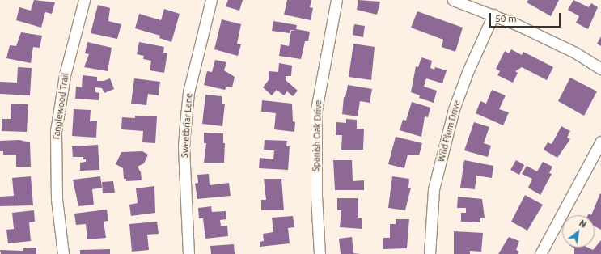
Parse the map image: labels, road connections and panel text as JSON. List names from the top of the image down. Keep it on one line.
{"streets":{"street":["Tanglewood Trail","Sweetbriar Lane","Wild Plum Drive","Spanish Oak Drive"]},"scale_bar":"50 m","north":"top right"}
